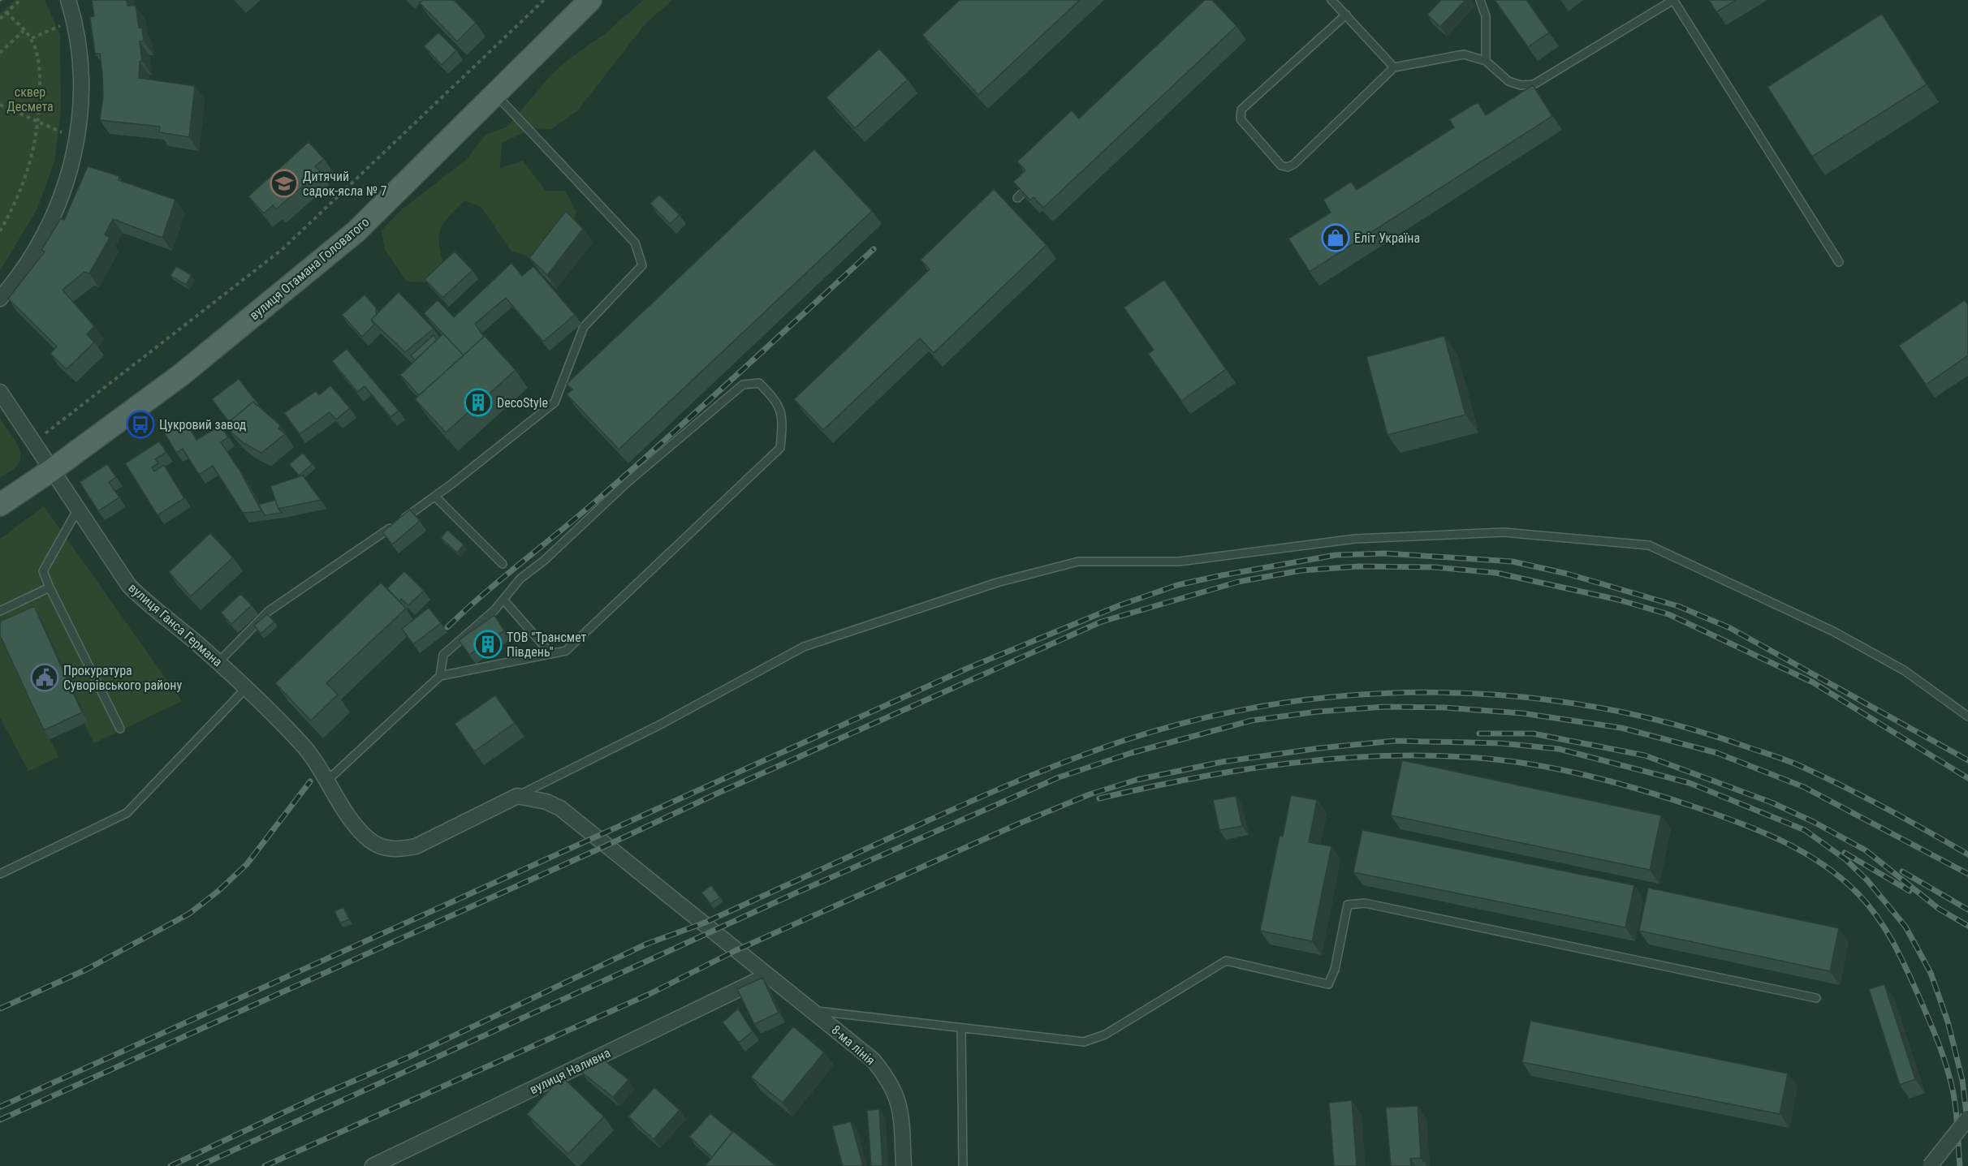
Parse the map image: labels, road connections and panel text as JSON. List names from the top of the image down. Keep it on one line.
{"streets":{"main road":["вулиця Отамана Головатого"],"street":["вулиця Ганса Германа","8-ма лінія","вулиця Наливна"]},"crossings":[["вулиця Отамана Головатого","вулиця Ганса Германа"],["вулиця Ганса Германа","8-ма лінія"],["8-ма лінія","вулиця Наливна"]],"parks":["сквер Десмета"],"places":{"school or university":["Дитячий садок-ясла № 7"],"shop":["Еліт Україна"],"building":["DecoStyle","ТОВ \"Трансмет Південь\""],"bus stop":["Цукровий завод"],"public building":["Прокуратура Суворівського району"]}}
